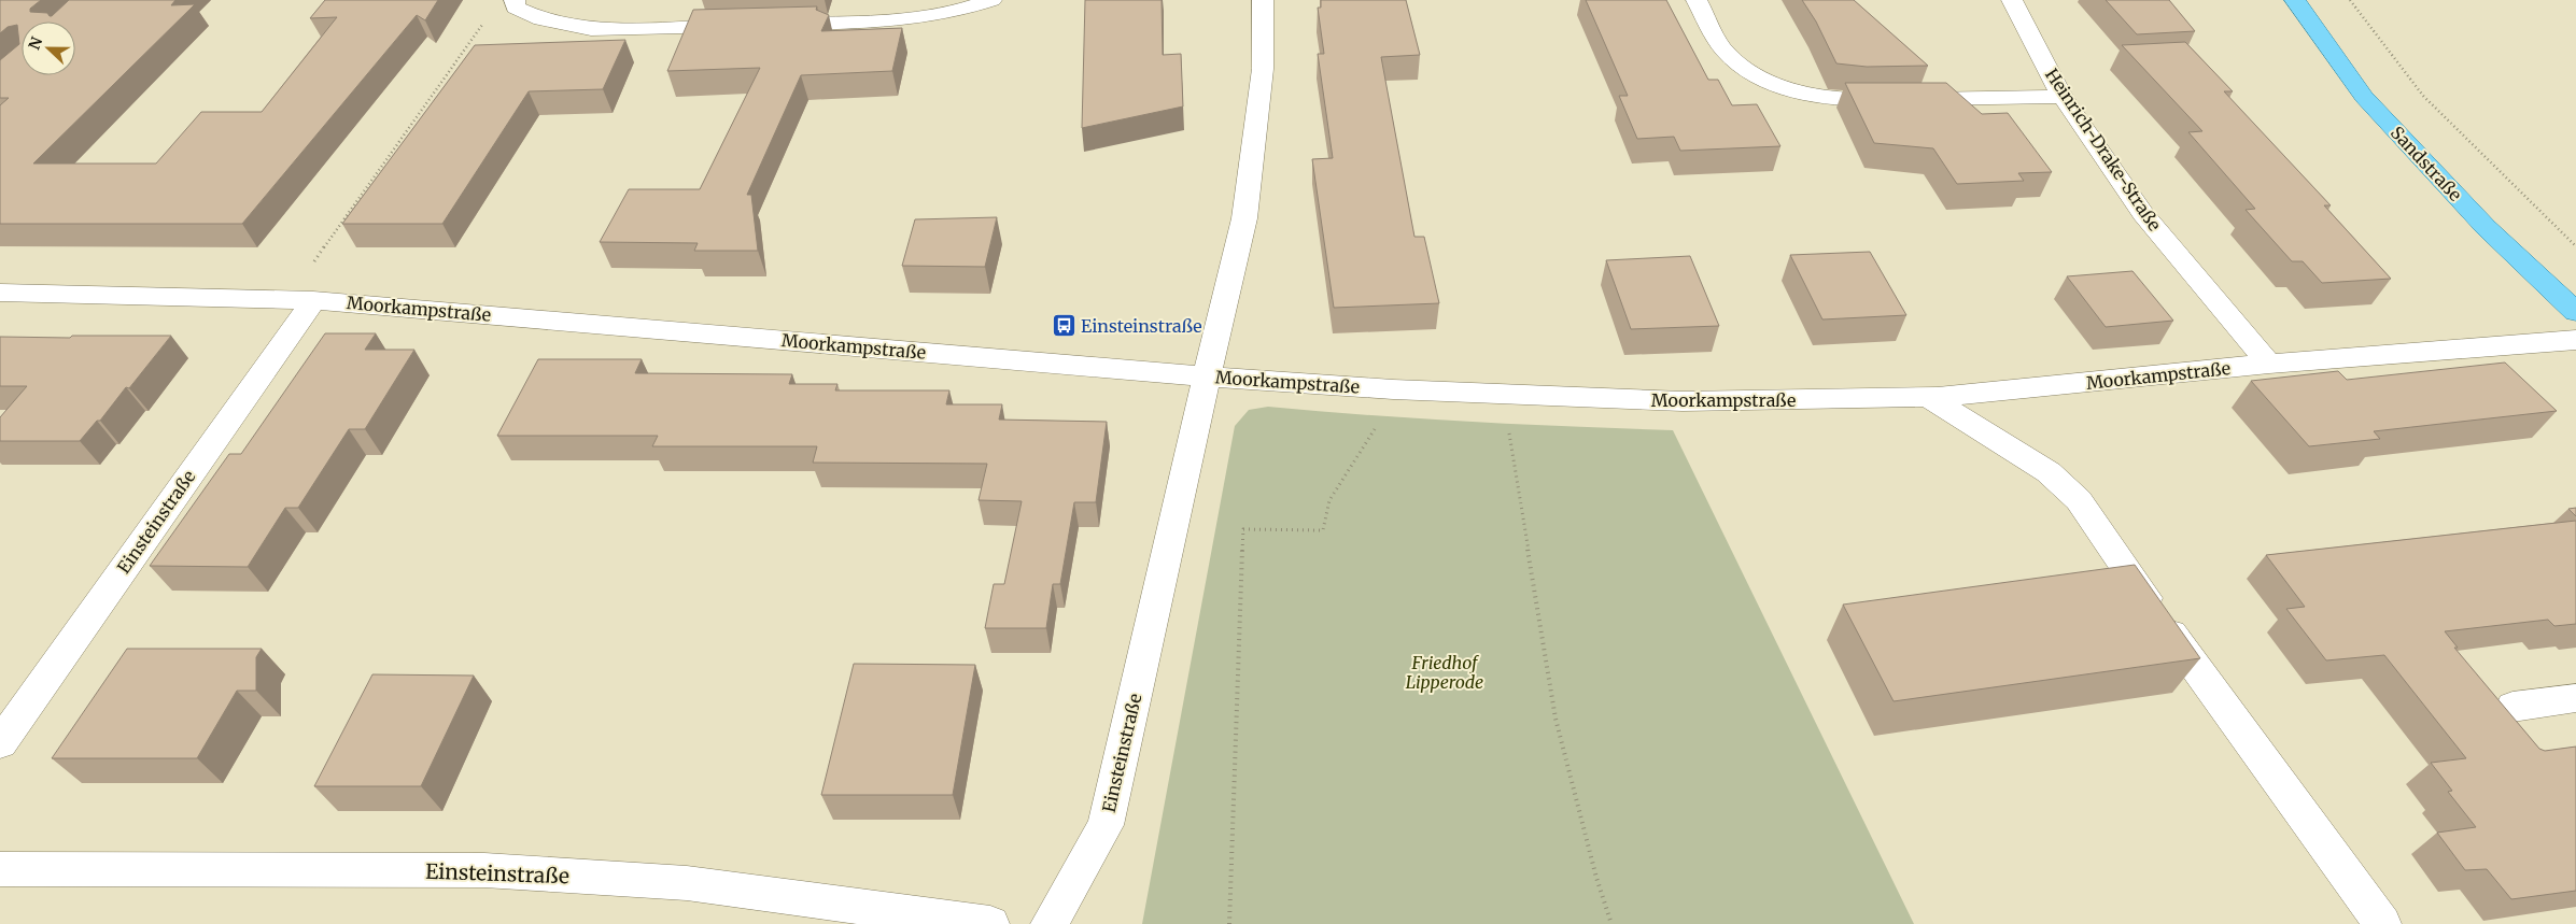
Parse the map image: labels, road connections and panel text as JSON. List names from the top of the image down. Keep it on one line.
{"streets":{"main road":["Sandstraße"],"street":["Heinrich-Drake-Straße","Moorkampstraße","Einsteinstraße"]},"crossings":[["Heinrich-Drake-Straße","Moorkampstraße"],["Moorkampstraße","Einsteinstraße"]],"parks":["Friedhof Lipperode"],"places":{"bus stop":["Einsteinstraße"]},"north":"left"}
